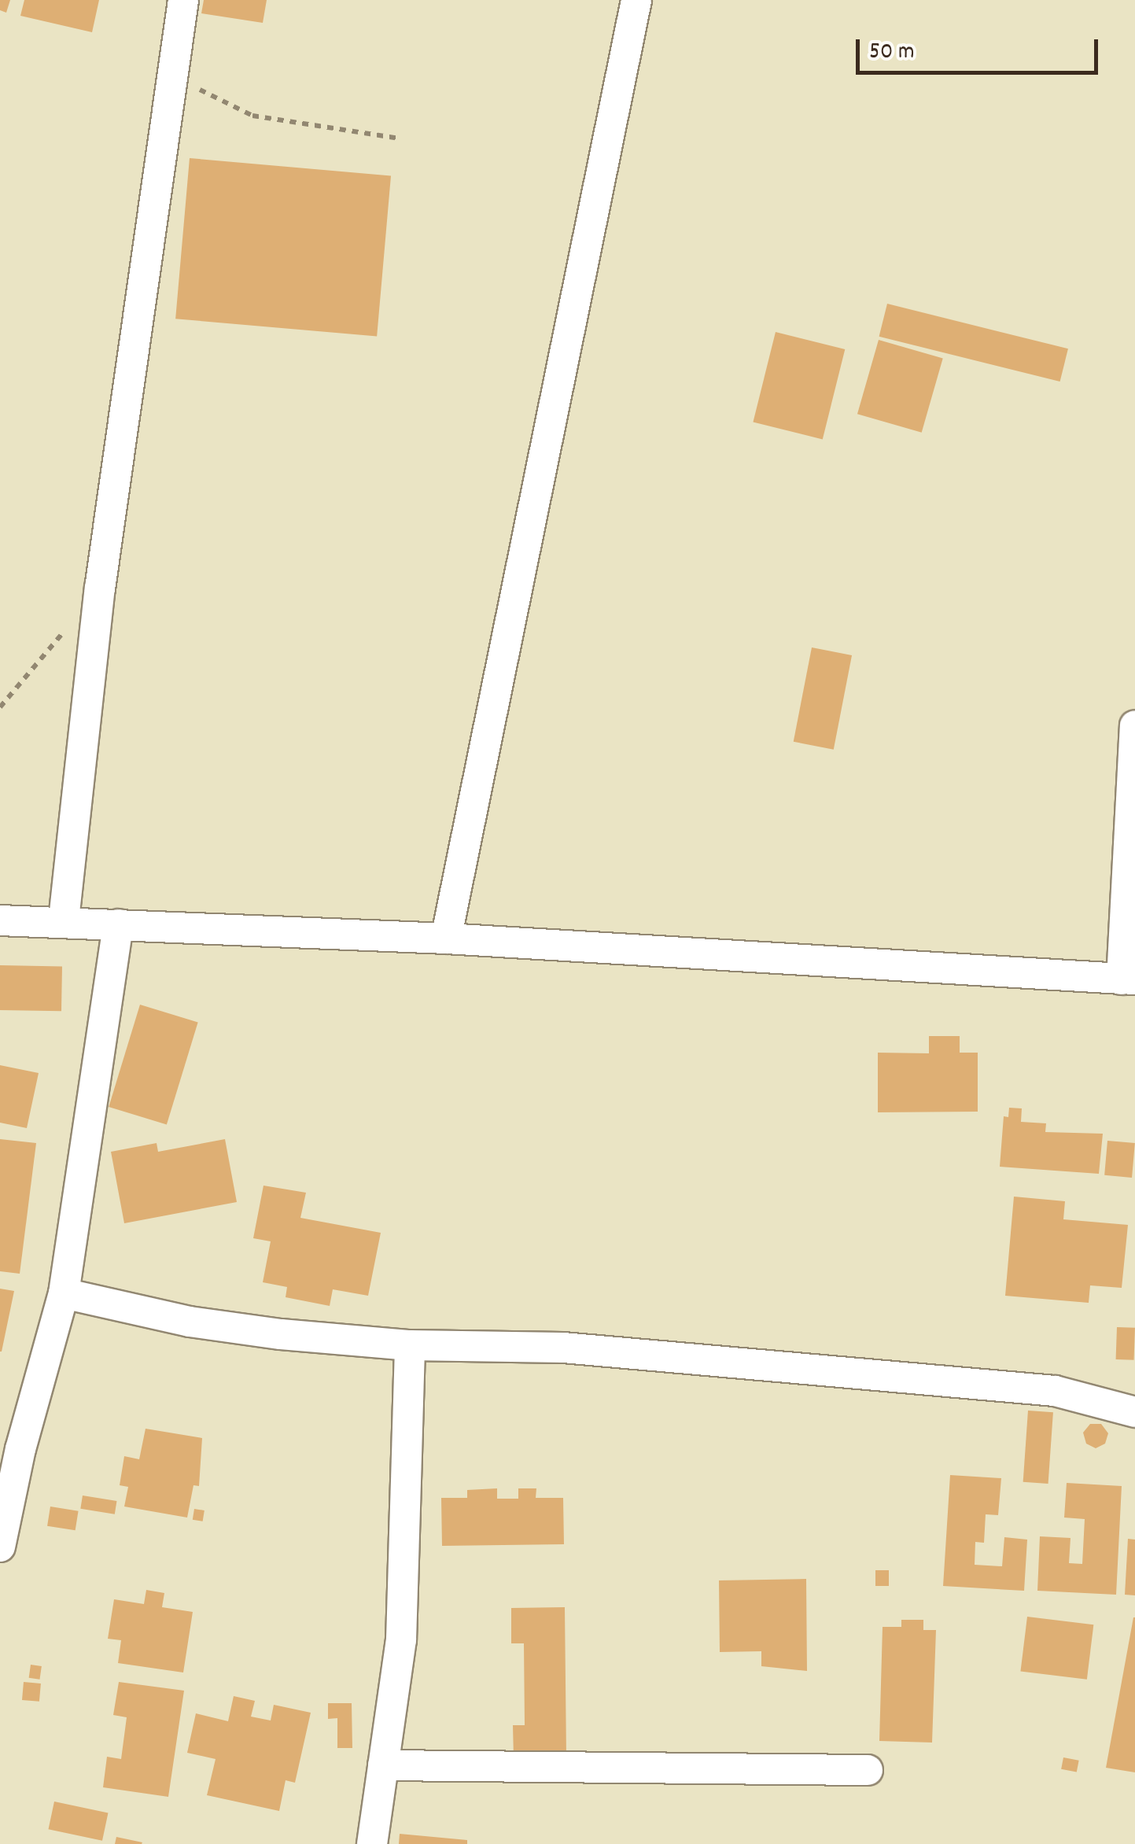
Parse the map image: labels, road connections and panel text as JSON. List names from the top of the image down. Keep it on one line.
{"scale_bar":"50 m"}
